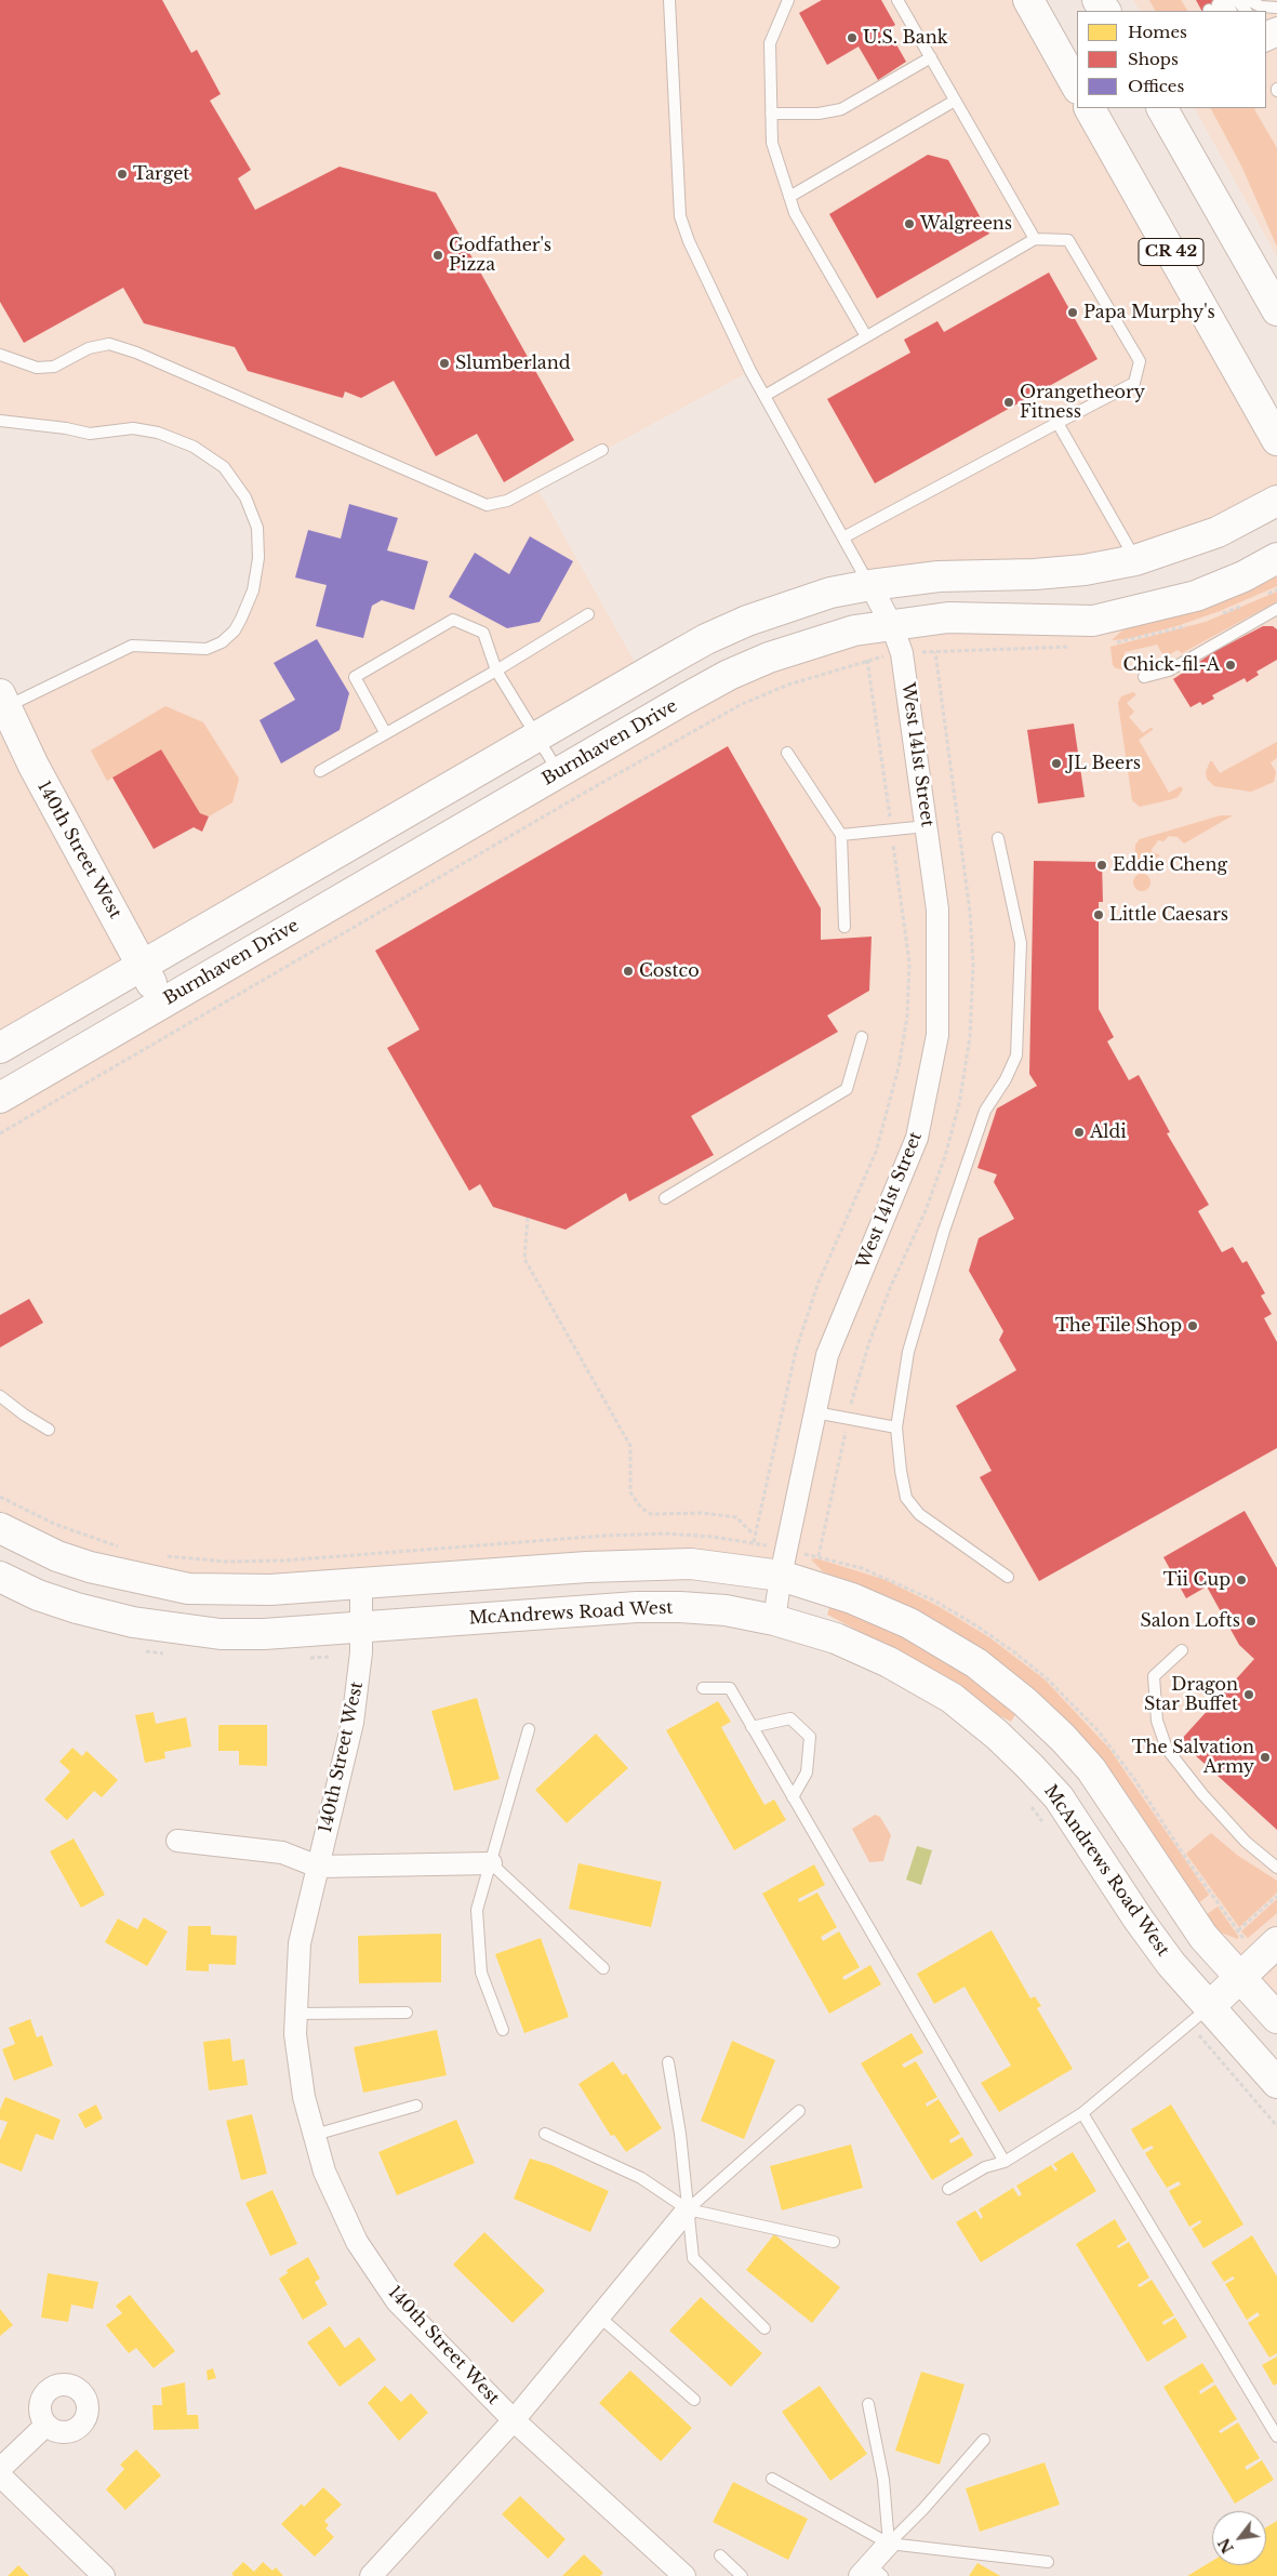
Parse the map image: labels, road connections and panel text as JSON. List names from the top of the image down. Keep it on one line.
{"streets":{"main road":["CR 42","Burnhaven Drive","140th Street West","McAndrews Road West"],"street":["West 141st Street"]},"crossings":[["Burnhaven Drive","West 141st Street"],["Burnhaven Drive","140th Street West"],["West 141st Street","McAndrews Road West"],["140th Street West","McAndrews Road West"]],"places":["U.S. Bank","Target","Walgreens","Godfather's Pizza","Papa Murphy's","Slumberland","Orangetheory Fitness","Chick-fil-A","JL Beers","Eddie Cheng","Little Caesars","Costco","Aldi","The Tile Shop","Tii Cup","Salon Lofts","Dragon Star Buffet","The Salvation Army"],"legend":["Homes","Shops","Offices"],"north":"bottom left"}
